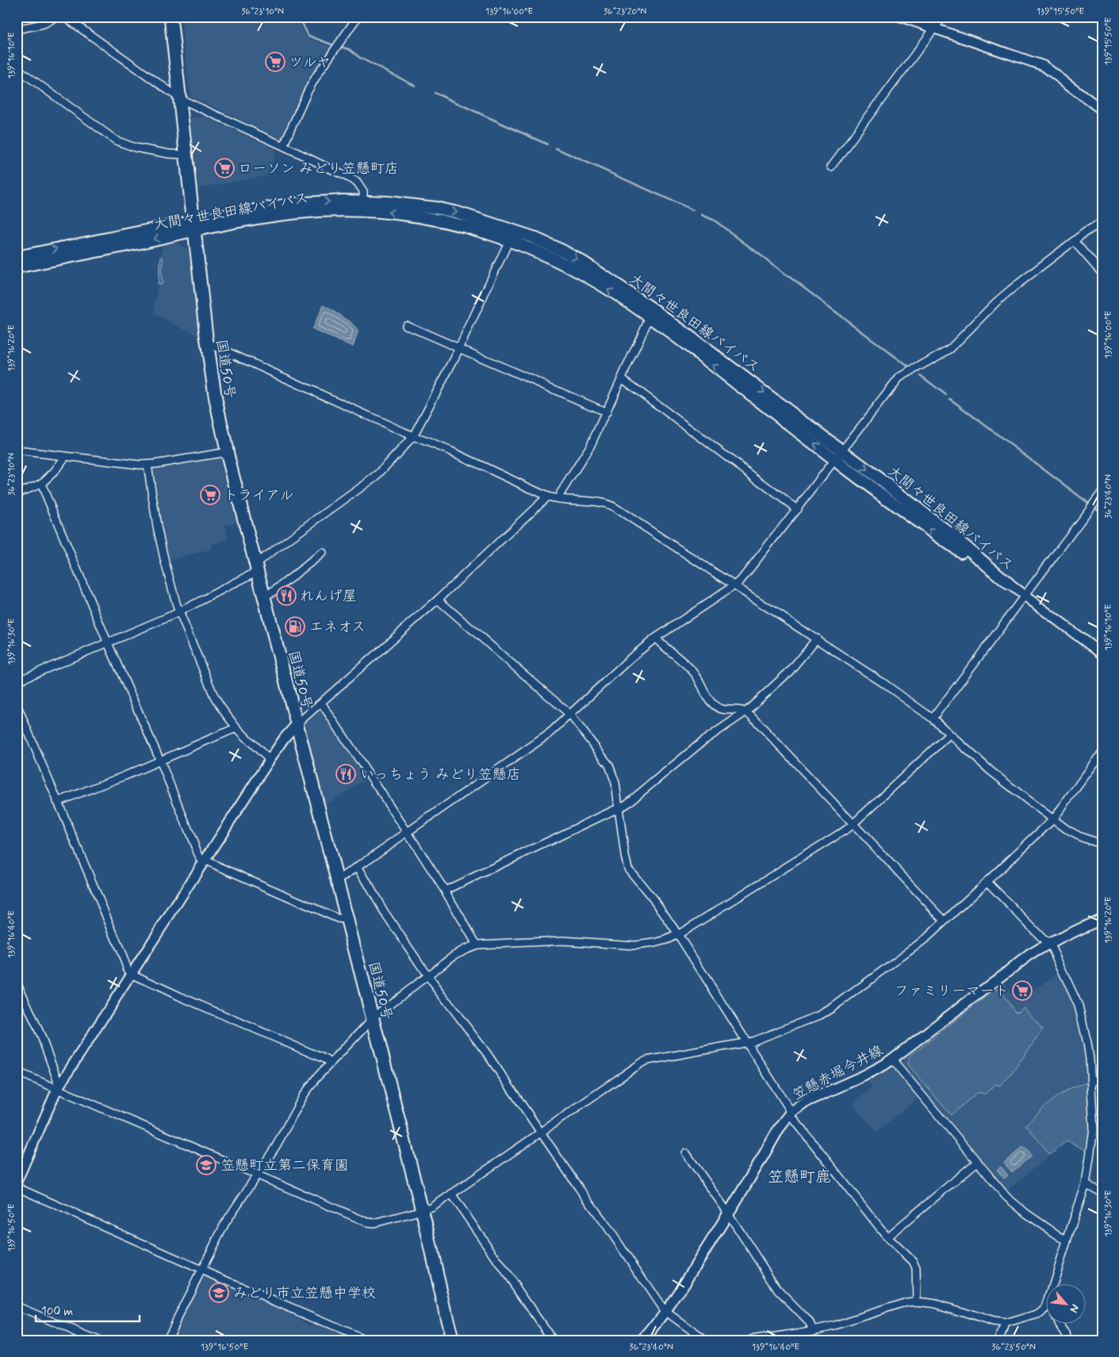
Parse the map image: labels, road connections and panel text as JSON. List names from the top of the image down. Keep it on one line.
{"streets":{"highway":["国道50号"],"main road":["大間々世良田線バイパス","笠懸赤堀今井線"]},"crossings":[["大間々世良田線バイパス","国道50号"]],"districts":["笠懸町鹿"],"places":{"supermarket":["ツルヤ","ローソン みどり笠懸町店","トライアル","ファミリーマート"],"restaurant":["れんげ屋","いっちょう みどり笠懸店"],"fuel station":["エネオス"],"school or university":["笠懸町立第二保育園","みどり市立笠懸中学校"]},"scale_bar":"100 m","north":"bottom right","coordinates":["36°23'10\"N","139°16'00\"E","36°23'20\"N","139°15'50\"E","139°16'10\"E","139°16'20\"E","36°23'40\"N","139°16'30\"E","139°16'40\"E","139°16'50\"E","36°23'50\"N"]}
